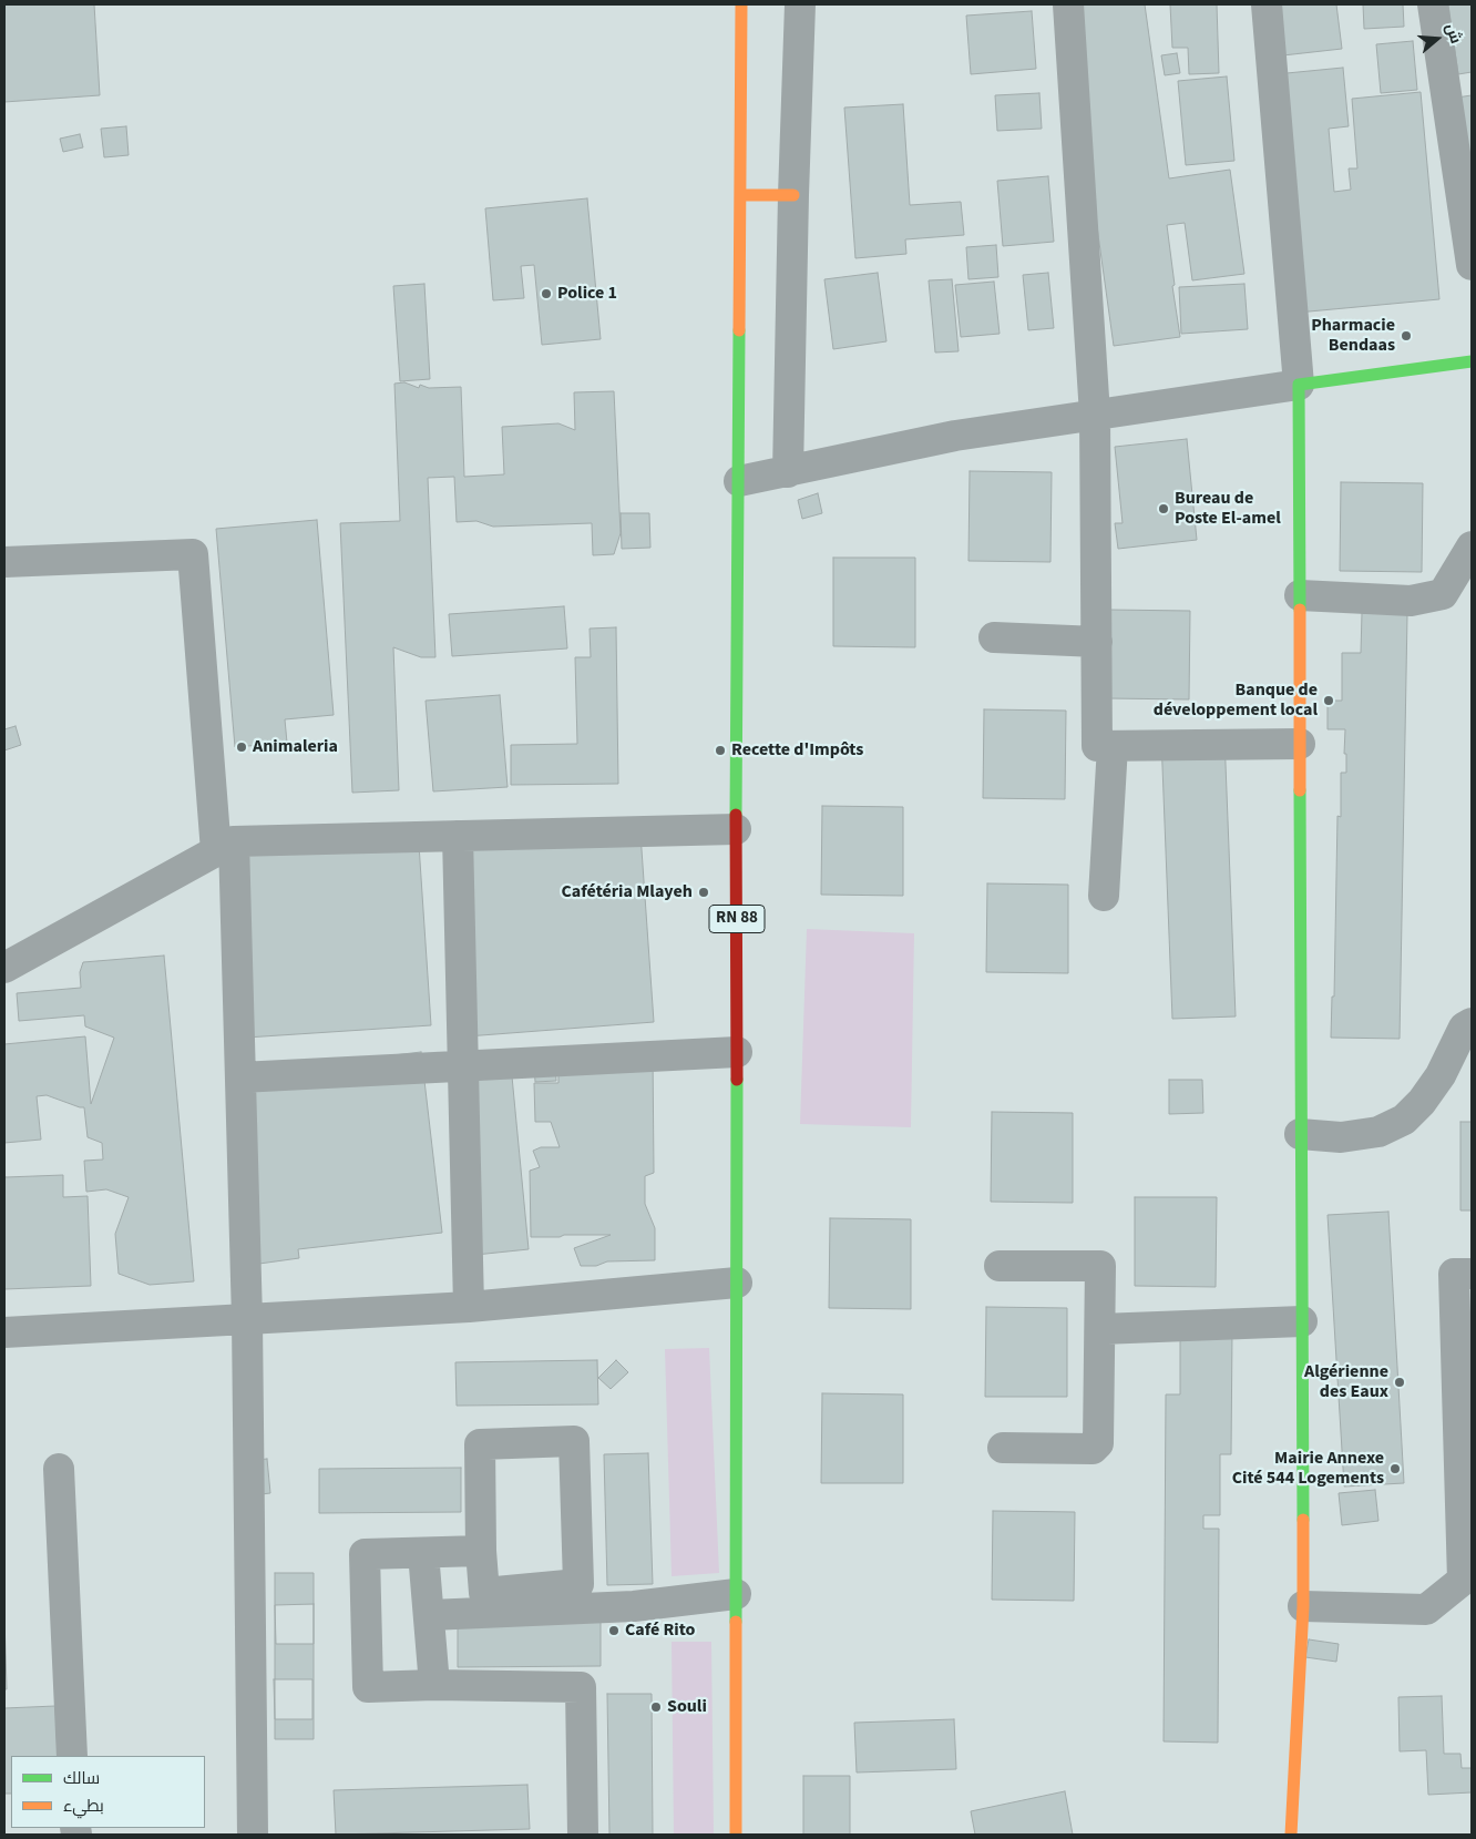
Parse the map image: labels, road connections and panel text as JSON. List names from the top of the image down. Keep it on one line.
{"streets":{"main road":["RN 88"]},"places":["Police 1","Pharmacie Bendaas","Bureau de Poste El-amel","Banque de développement local","Animaleria","Recette d'Impôts","Cafétéria Mlayeh","Algérienne des Eaux","Mairie Annexe Cité 544 Logements","Café Rito","Souli"],"legend":["سالك","بطيء"],"north":"right"}
